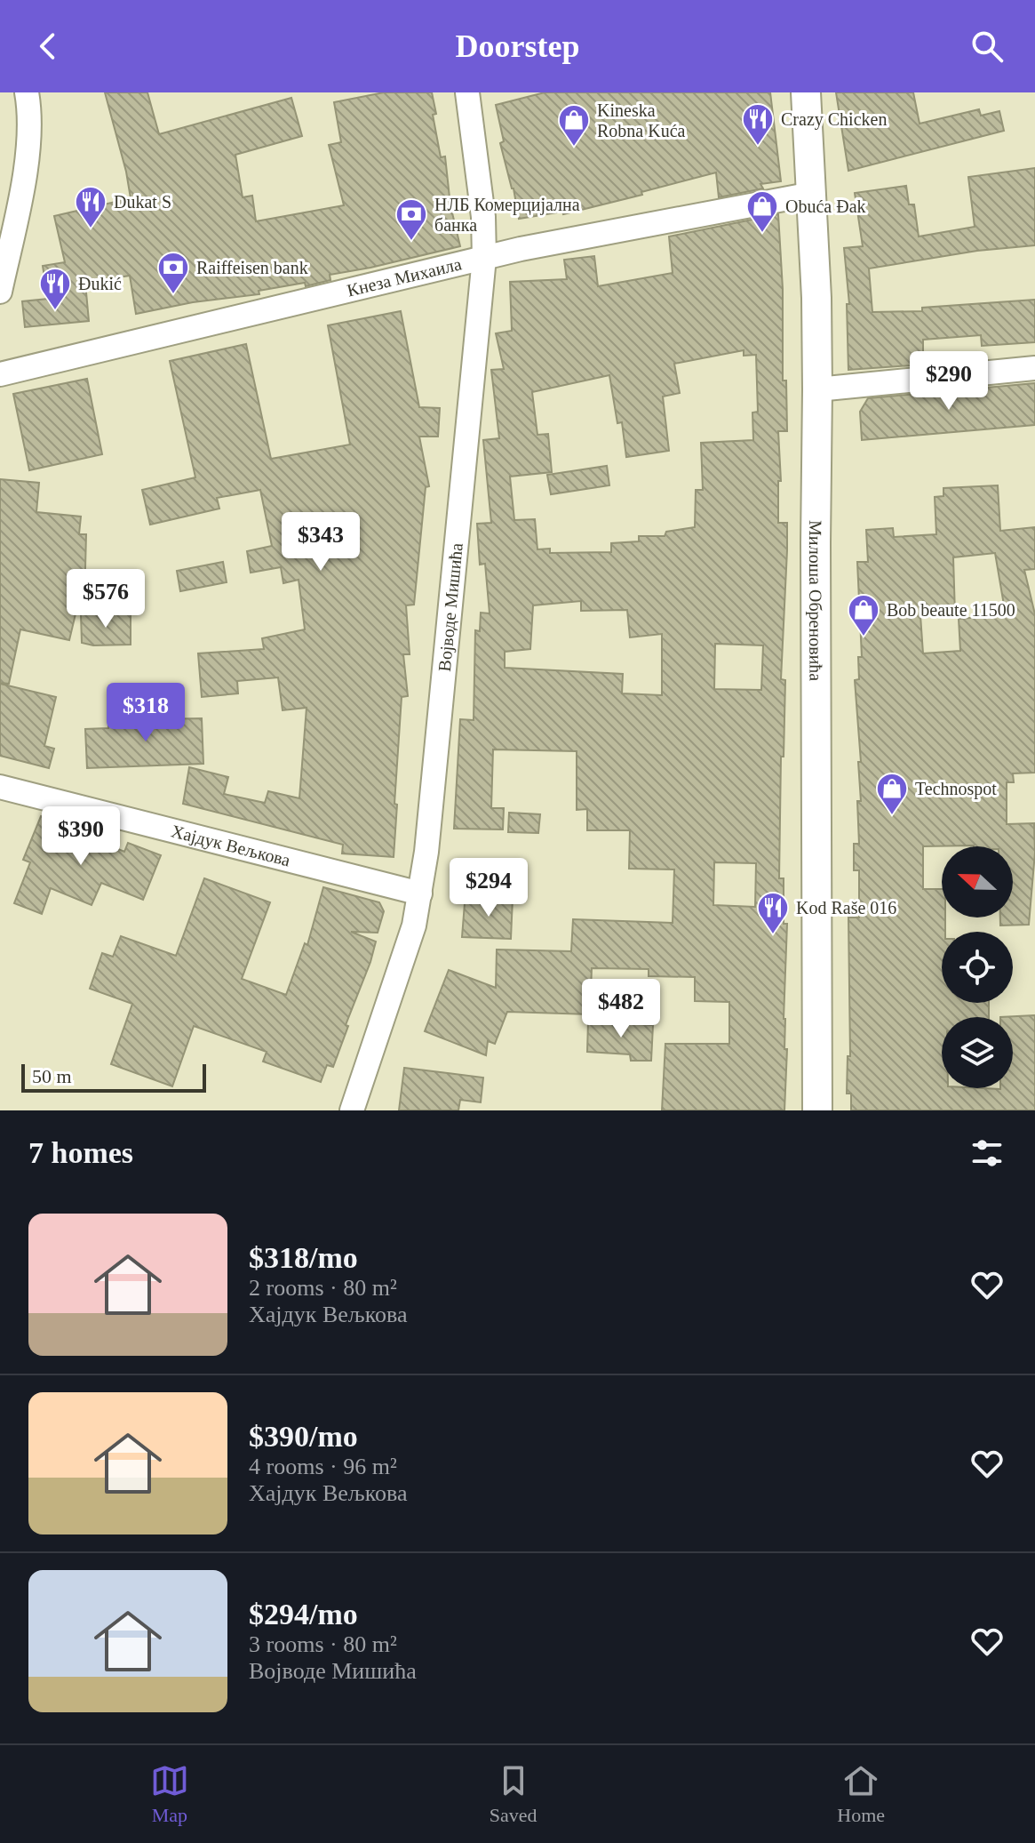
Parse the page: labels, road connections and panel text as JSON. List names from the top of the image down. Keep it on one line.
{"streets":{"street":["Кнеза Михаила","Милоша Обреновића","Војводе Мишића","Хајдук Вељкова"]},"crossings":[["Кнеза Михаила","Милоша Обреновића"],["Кнеза Михаила","Војводе Мишића"],["Војводе Мишића","Хајдук Вељкова"]],"places":{"restaurant":["Crazy Chicken","Dukat S","Đukić","Kod Raše 016"],"shop":["Kineska Robna Kuća","Obuća Đak","Bob beaute 11500","Technospot"],"bank":["НЛБ Комерцијална банка","Raiffeisen bank"]},"scale_bar":"50 m","north":"left","page":{"header":"Doorstep","price":["$290","$343","$576","$318","$390","$294","$482"],"scale":"50 m","heading":"7 homes","list":[{"name":"$318/mo","note":"2 rooms · 80 m² · Хајдук Вељкова"},{"name":"$390/mo","note":"4 rooms · 96 m² · Хајдук Вељкова"},{"name":"$294/mo","note":"3 rooms · 80 m² · Војводе Мишића"}],"tabs":["Map","Saved","Home"]}}
